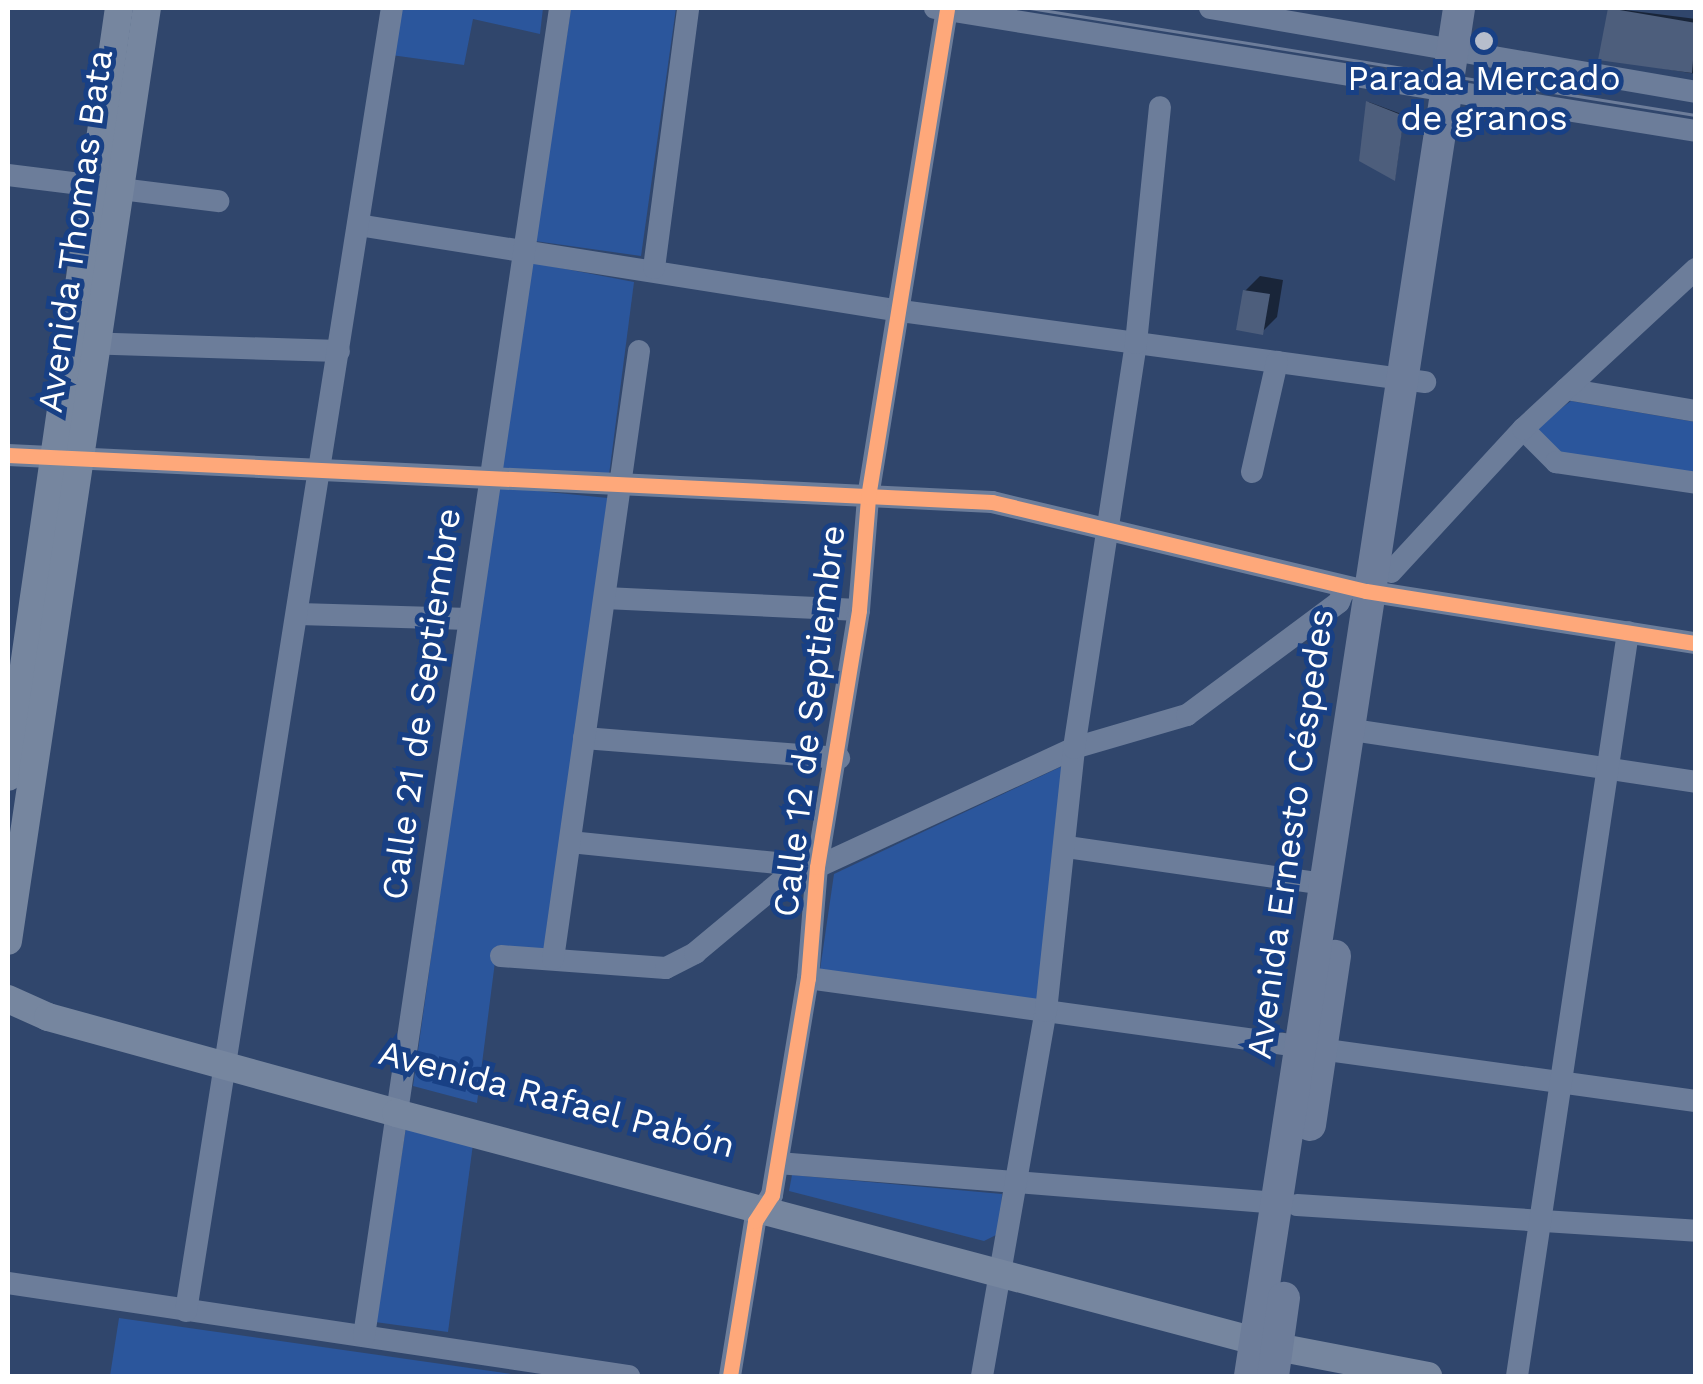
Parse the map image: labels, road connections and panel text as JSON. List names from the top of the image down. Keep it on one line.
{"streets":{"highway":["Avenida Ernesto Céspedes"],"main road":["Avenida Thomas Bata","Avenida Rafael Pabón"],"street":["Calle 21 de Septiembre","Calle 12 de Septiembre"]},"crossings":[["Calle 21 de Septiembre","Avenida Rafael Pabón"],["Calle 12 de Septiembre","Avenida Rafael Pabón"],["Avenida Ernesto Céspedes","Avenida Rafael Pabón"]],"places":["Parada Mercado de granos"]}
